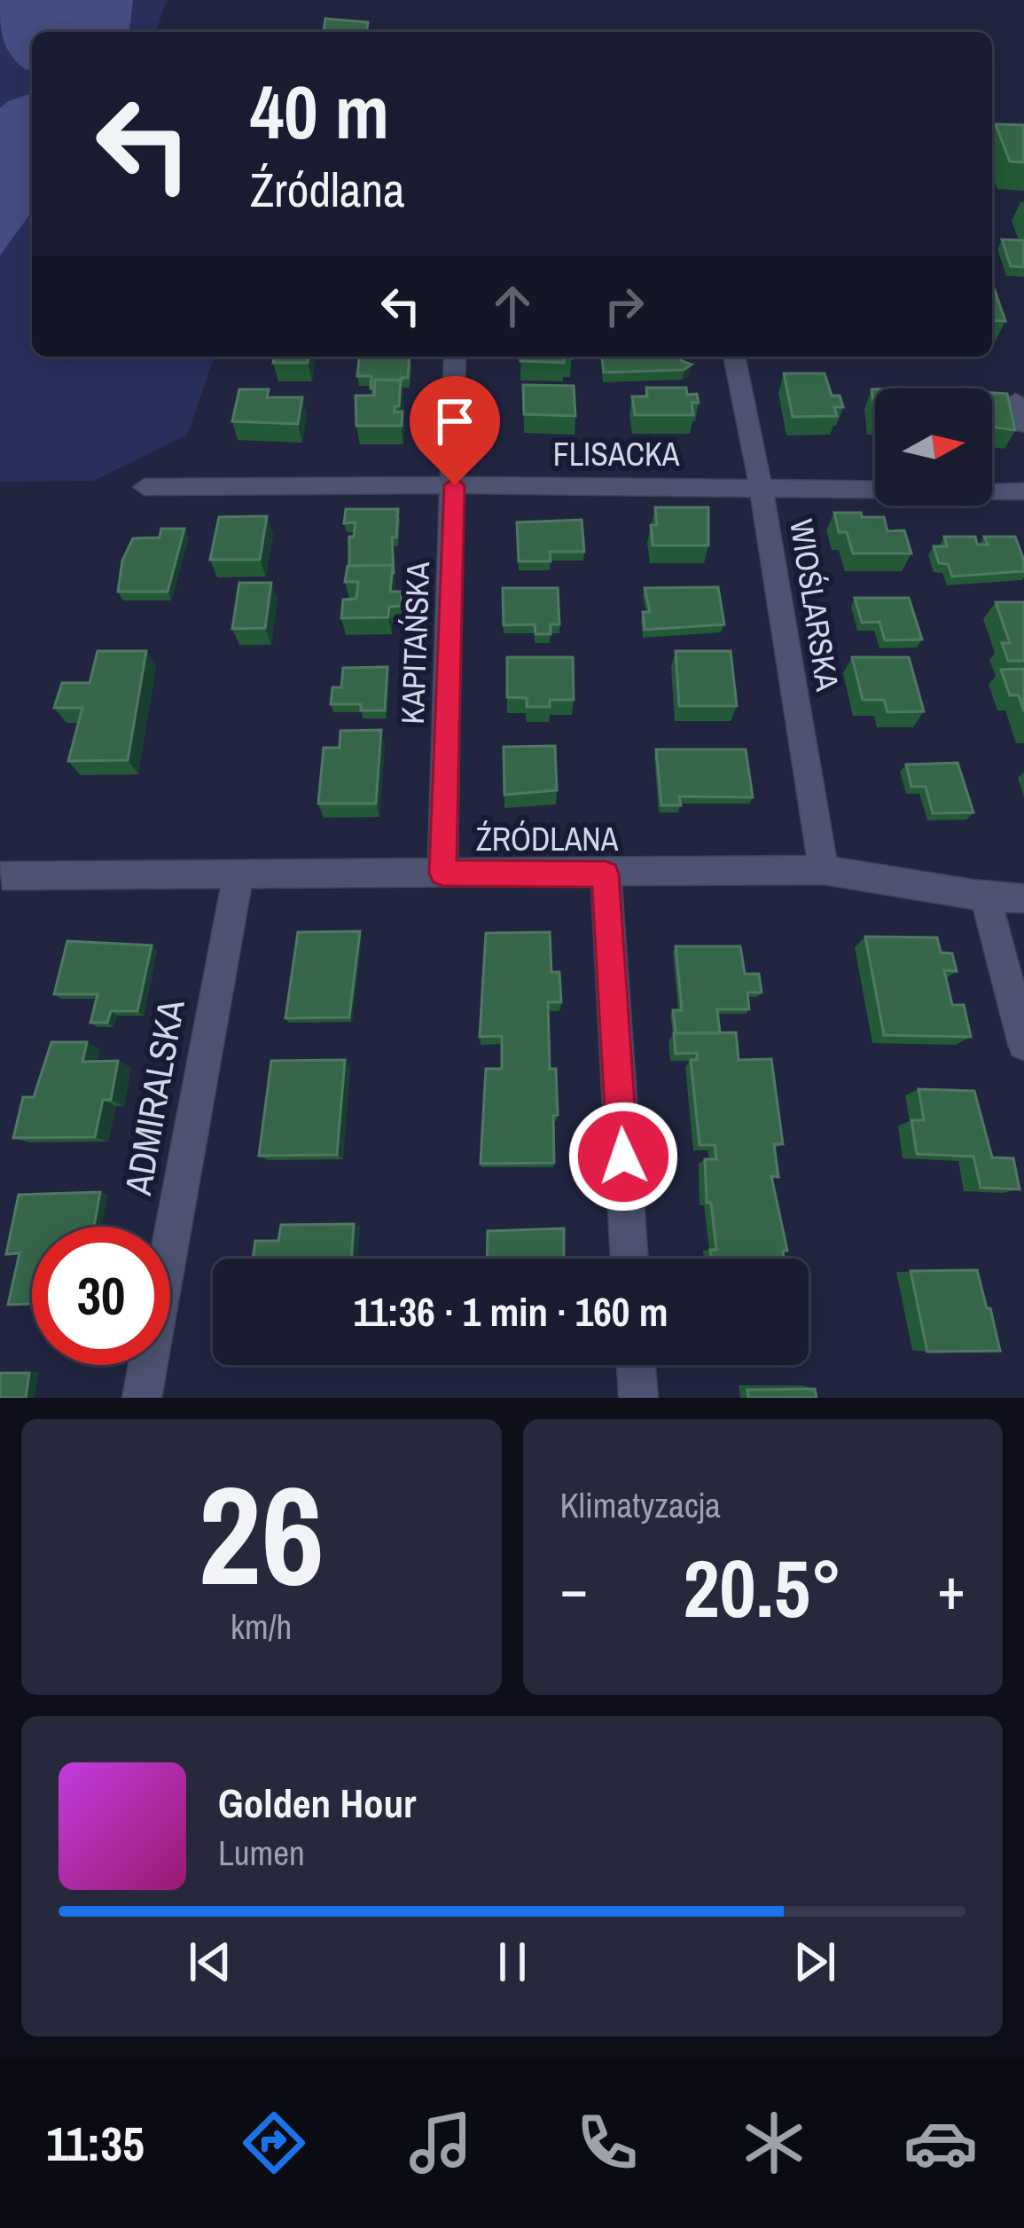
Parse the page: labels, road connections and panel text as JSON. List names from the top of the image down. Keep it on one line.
{"streets":{"street":["FLISACKA","WIOŚLARSKA","KAPITAŃSKA","ŹRÓDLANA","ADMIRALSKA"]},"crossings":[["FLISACKA","WIOŚLARSKA"],["FLISACKA","KAPITAŃSKA"],["WIOŚLARSKA","ŹRÓDLANA"],["KAPITAŃSKA","ŹRÓDLANA"],["ŹRÓDLANA","ADMIRALSKA"]],"north":"right","page":{"turn":["40 m","Źródlana"],"limit":"30","trip":"11:36 · 1 min · 160 m","tile":[["26","km/h"],"Klimatyzacja"],"heat":["−","20.5°","+"],"song":["Golden Hour","Lumen"],"tabs":"11:35"}}
